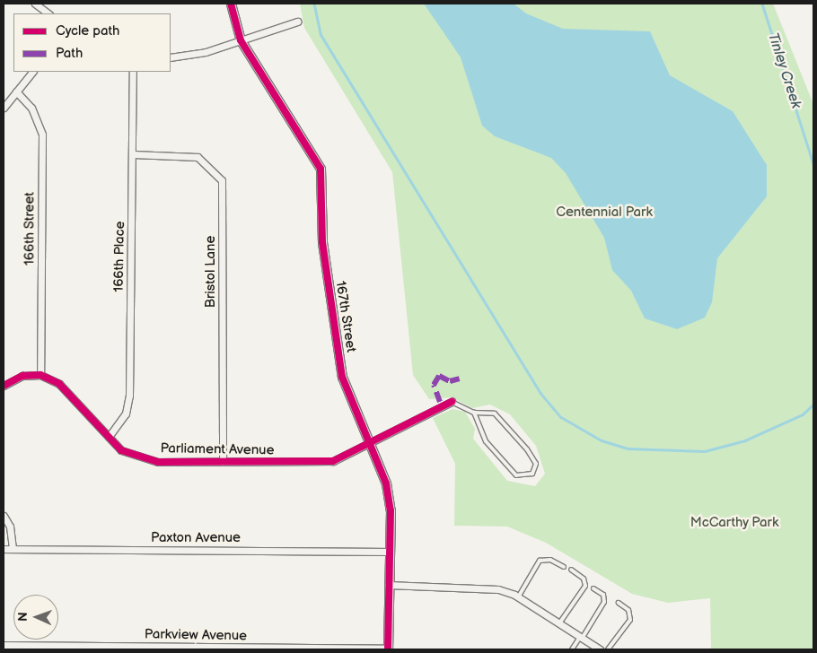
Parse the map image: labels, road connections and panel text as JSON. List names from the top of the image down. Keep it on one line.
{"streets":{"street":["166th Street","166th Place","Bristol Lane","167th Street","Parliament Avenue","Paxton Avenue","Parkview Avenue"]},"crossings":[["166th Street","Parliament Avenue"],["166th Place","Bristol Lane"],["166th Place","Parliament Avenue"],["Bristol Lane","Parliament Avenue"],["167th Street","Parliament Avenue"],["167th Street","Paxton Avenue"],["167th Street","Parkview Avenue"]],"water":["Tinley Creek"],"parks":["Centennial Park","McCarthy Park"],"legend":["Cycle path","Path"],"north":"left"}
